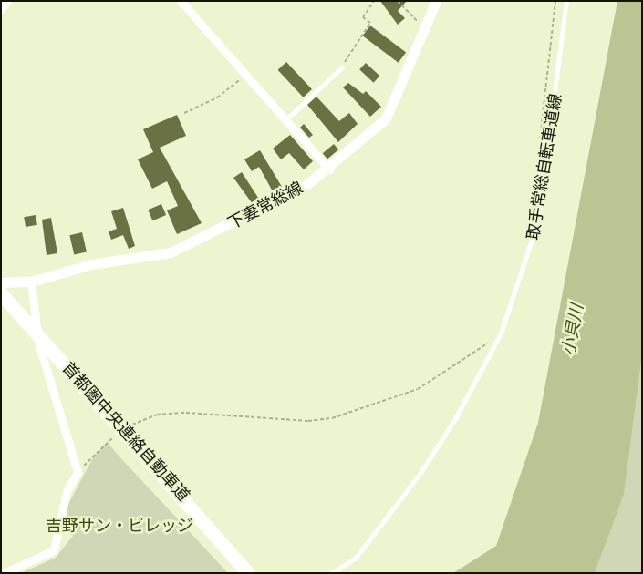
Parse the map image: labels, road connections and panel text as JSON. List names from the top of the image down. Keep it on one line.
{"streets":{"highway":["首都圏中央連絡自動車道"],"main road":["下妻常総線"],"lane":["取手常総自転車道線"]},"water":["小貝川"],"parks":["吉野サン・ビレッジ"]}
